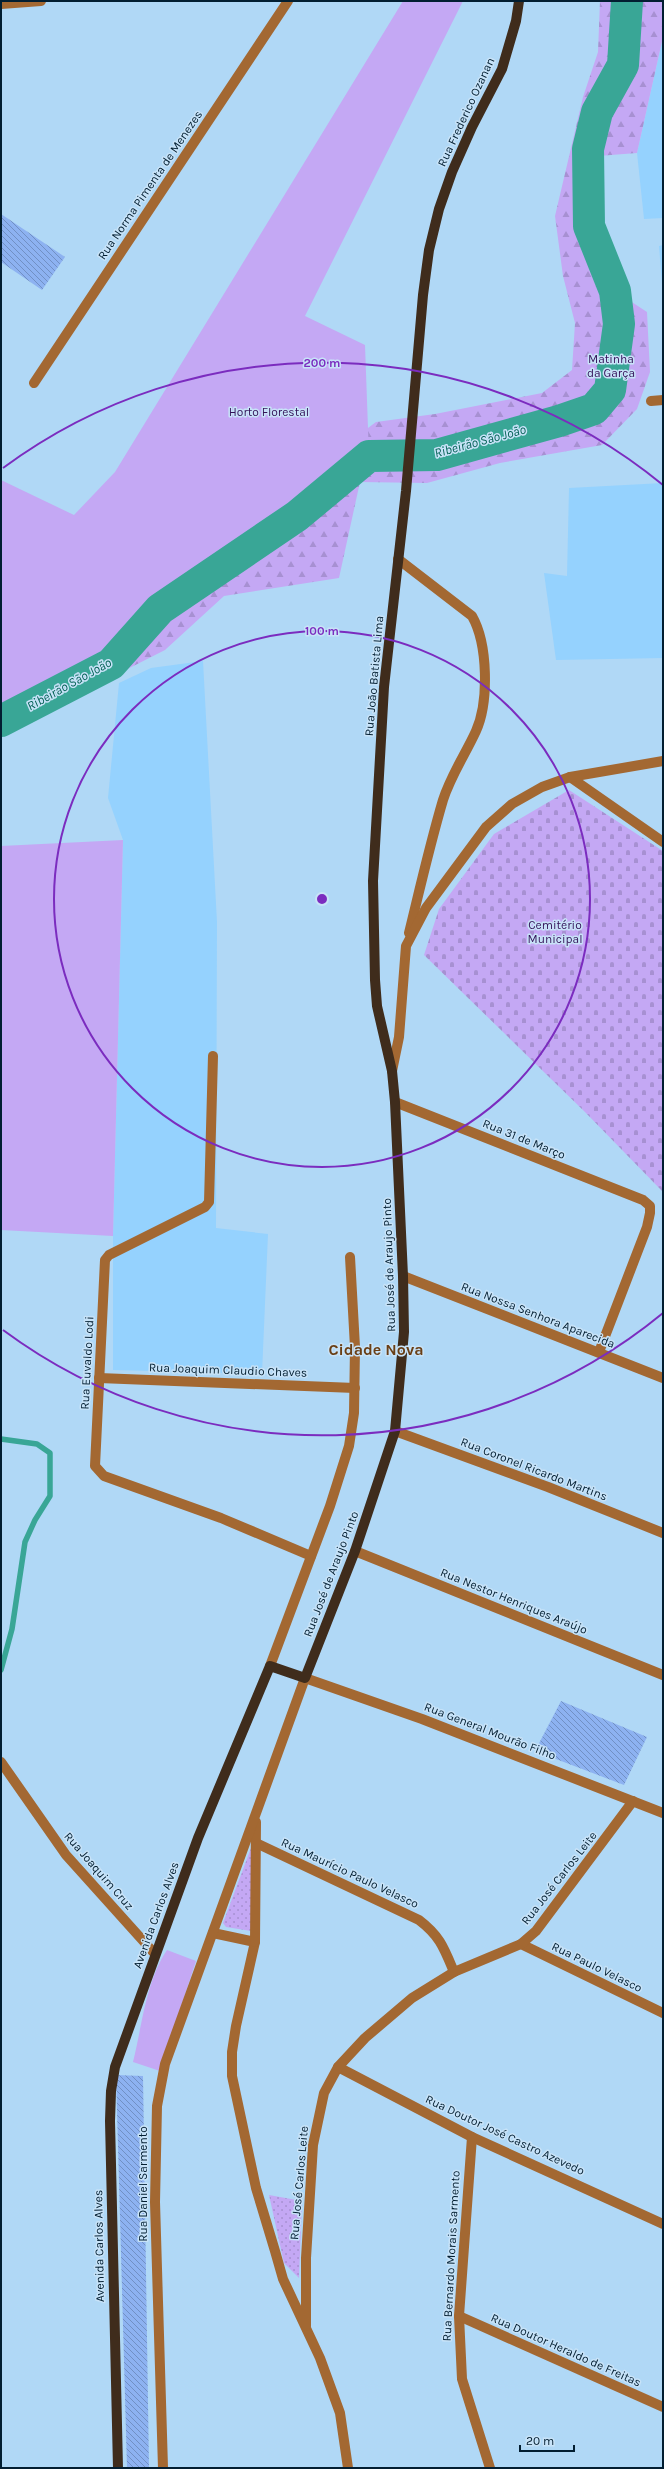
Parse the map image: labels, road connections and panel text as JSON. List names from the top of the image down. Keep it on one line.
{"streets":{"main road":["Rua Frederico Ozanan","Rua João Batista Lima","Rua José de Araujo Pinto","Avenida Carlos Alves"],"street":["Rua Norma Pimenta de Menezes","Rua 31 de Março","Rua Nossa Senhora Aparecida","Rua Euvaldo Lodi","Rua Joaquim Claudio Chaves","Rua Coronel Ricardo Martins","Rua Nestor Henriques Araújo","Rua General Mourão Filho","Rua Joaquim Cruz","Rua Maurício Paulo Velasco","Rua José Carlos Leite","Rua Paulo Velasco","Rua Doutor José Castro Azevedo","Rua Daniel Sarmento","Rua Bernardo Morais Sarmento","Rua Doutor Heraldo de Freitas"]},"crossings":[["Rua Frederico Ozanan","Rua João Batista Lima"],["Rua João Batista Lima","Rua José de Araujo Pinto"],["Rua 31 de Março","Rua José de Araujo Pinto"],["Rua 31 de Março","Rua Nossa Senhora Aparecida"],["Rua José de Araujo Pinto","Rua Nossa Senhora Aparecida"],["Rua José de Araujo Pinto","Rua Euvaldo Lodi"],["Rua José de Araujo Pinto","Rua Joaquim Claudio Chaves"],["Rua José de Araujo Pinto","Rua Coronel Ricardo Martins"],["Rua José de Araujo Pinto","Rua Nestor Henriques Araújo"],["Rua José de Araujo Pinto","Rua General Mourão Filho"],["Rua José de Araujo Pinto","Avenida Carlos Alves"],["Rua Euvaldo Lodi","Rua Joaquim Claudio Chaves"],["Rua General Mourão Filho","Rua José Carlos Leite"],["Rua Joaquim Cruz","Avenida Carlos Alves"],["Rua Maurício Paulo Velasco","Rua José Carlos Leite"],["Rua José Carlos Leite","Rua Paulo Velasco"],["Rua José Carlos Leite","Rua Doutor José Castro Azevedo"],["Rua Doutor José Castro Azevedo","Rua Bernardo Morais Sarmento"],["Rua Bernardo Morais Sarmento","Rua Doutor Heraldo de Freitas"]],"districts":["Cidade Nova"],"water":["Ribeirão São João"],"parks":["Matinha da Garça","Horto Florestal","Cemitério Municipal"],"scale_bar":"20 m","rings":["200 m","100 m"]}
